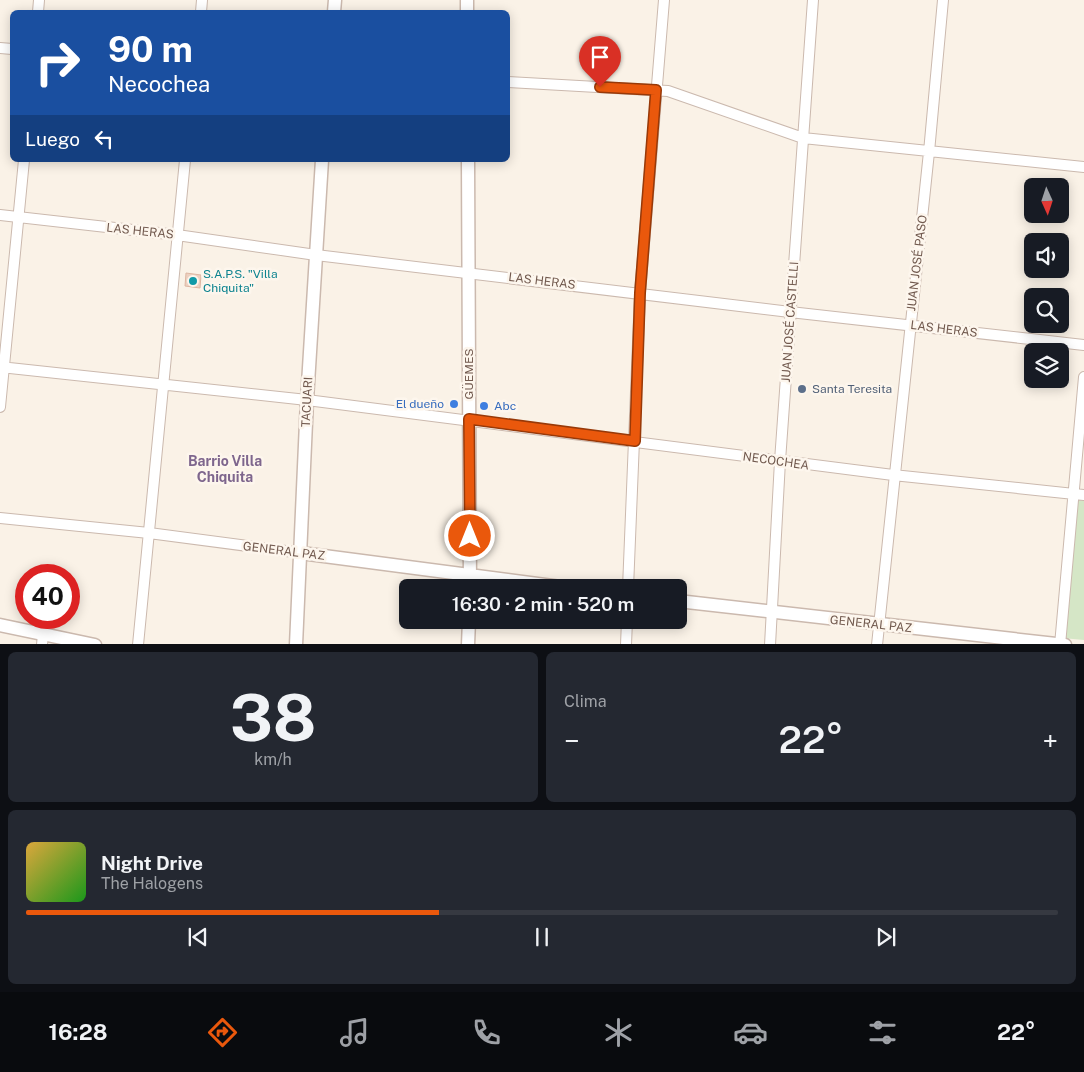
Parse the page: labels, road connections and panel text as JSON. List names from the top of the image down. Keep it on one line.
{"streets":{"street":["LAS HERAS","JUAN JOSÉ PASO","JUAN JOSÉ CASTELLI","GÜEMES","TACUARI","NECOCHEA","GENERAL PAZ"]},"crossings":[["LAS HERAS","JUAN JOSÉ PASO"],["LAS HERAS","JUAN JOSÉ CASTELLI"],["LAS HERAS","GÜEMES"],["LAS HERAS","TACUARI"],["JUAN JOSÉ PASO","NECOCHEA"],["JUAN JOSÉ PASO","GENERAL PAZ"],["JUAN JOSÉ CASTELLI","NECOCHEA"],["JUAN JOSÉ CASTELLI","GENERAL PAZ"],["GÜEMES","NECOCHEA"],["TACUARI","NECOCHEA"],["TACUARI","GENERAL PAZ"]],"districts":["Barrio Villa Chiquita"],"places":["S.A.P.S. \"Villa Chiquita\"","Santa Teresita","El dueño","Abc"],"north":"bottom","page":{"turn":["90 m","Necochea"],"then":"Luego","limit":"40","trip":"16:30 · 2 min · 520 m","tile":[["38","km/h"],"Clima"],"heat":["−","22°","+"],"song":["Night Drive","The Halogens"],"tabs":["16:28","22°"]}}
